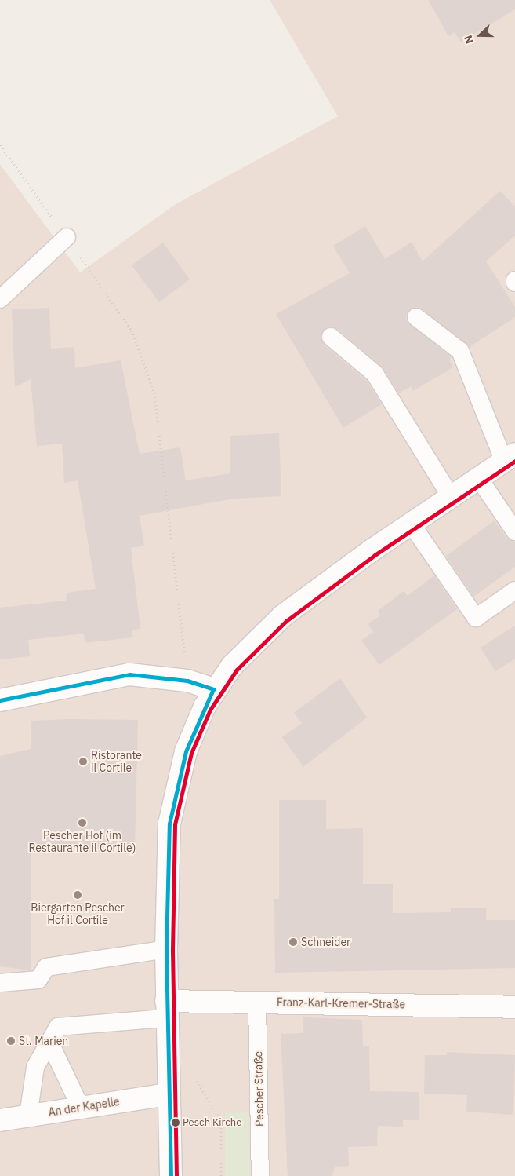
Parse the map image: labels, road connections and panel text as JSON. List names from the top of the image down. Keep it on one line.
{"streets":{"main road":["Franz-Karl-Kremer-Straße","An der Kapelle"],"lane":["Pescher Straße"]},"crossings":[["Franz-Karl-Kremer-Straße","Pescher Straße"]],"places":["Ristorante il Cortile","Pescher Hof (im Restaurante il Cortile)","Biergarten Pescher Hof il Cortile","Schneider","St. Marien","Pesch Kirche"],"north":"left"}
